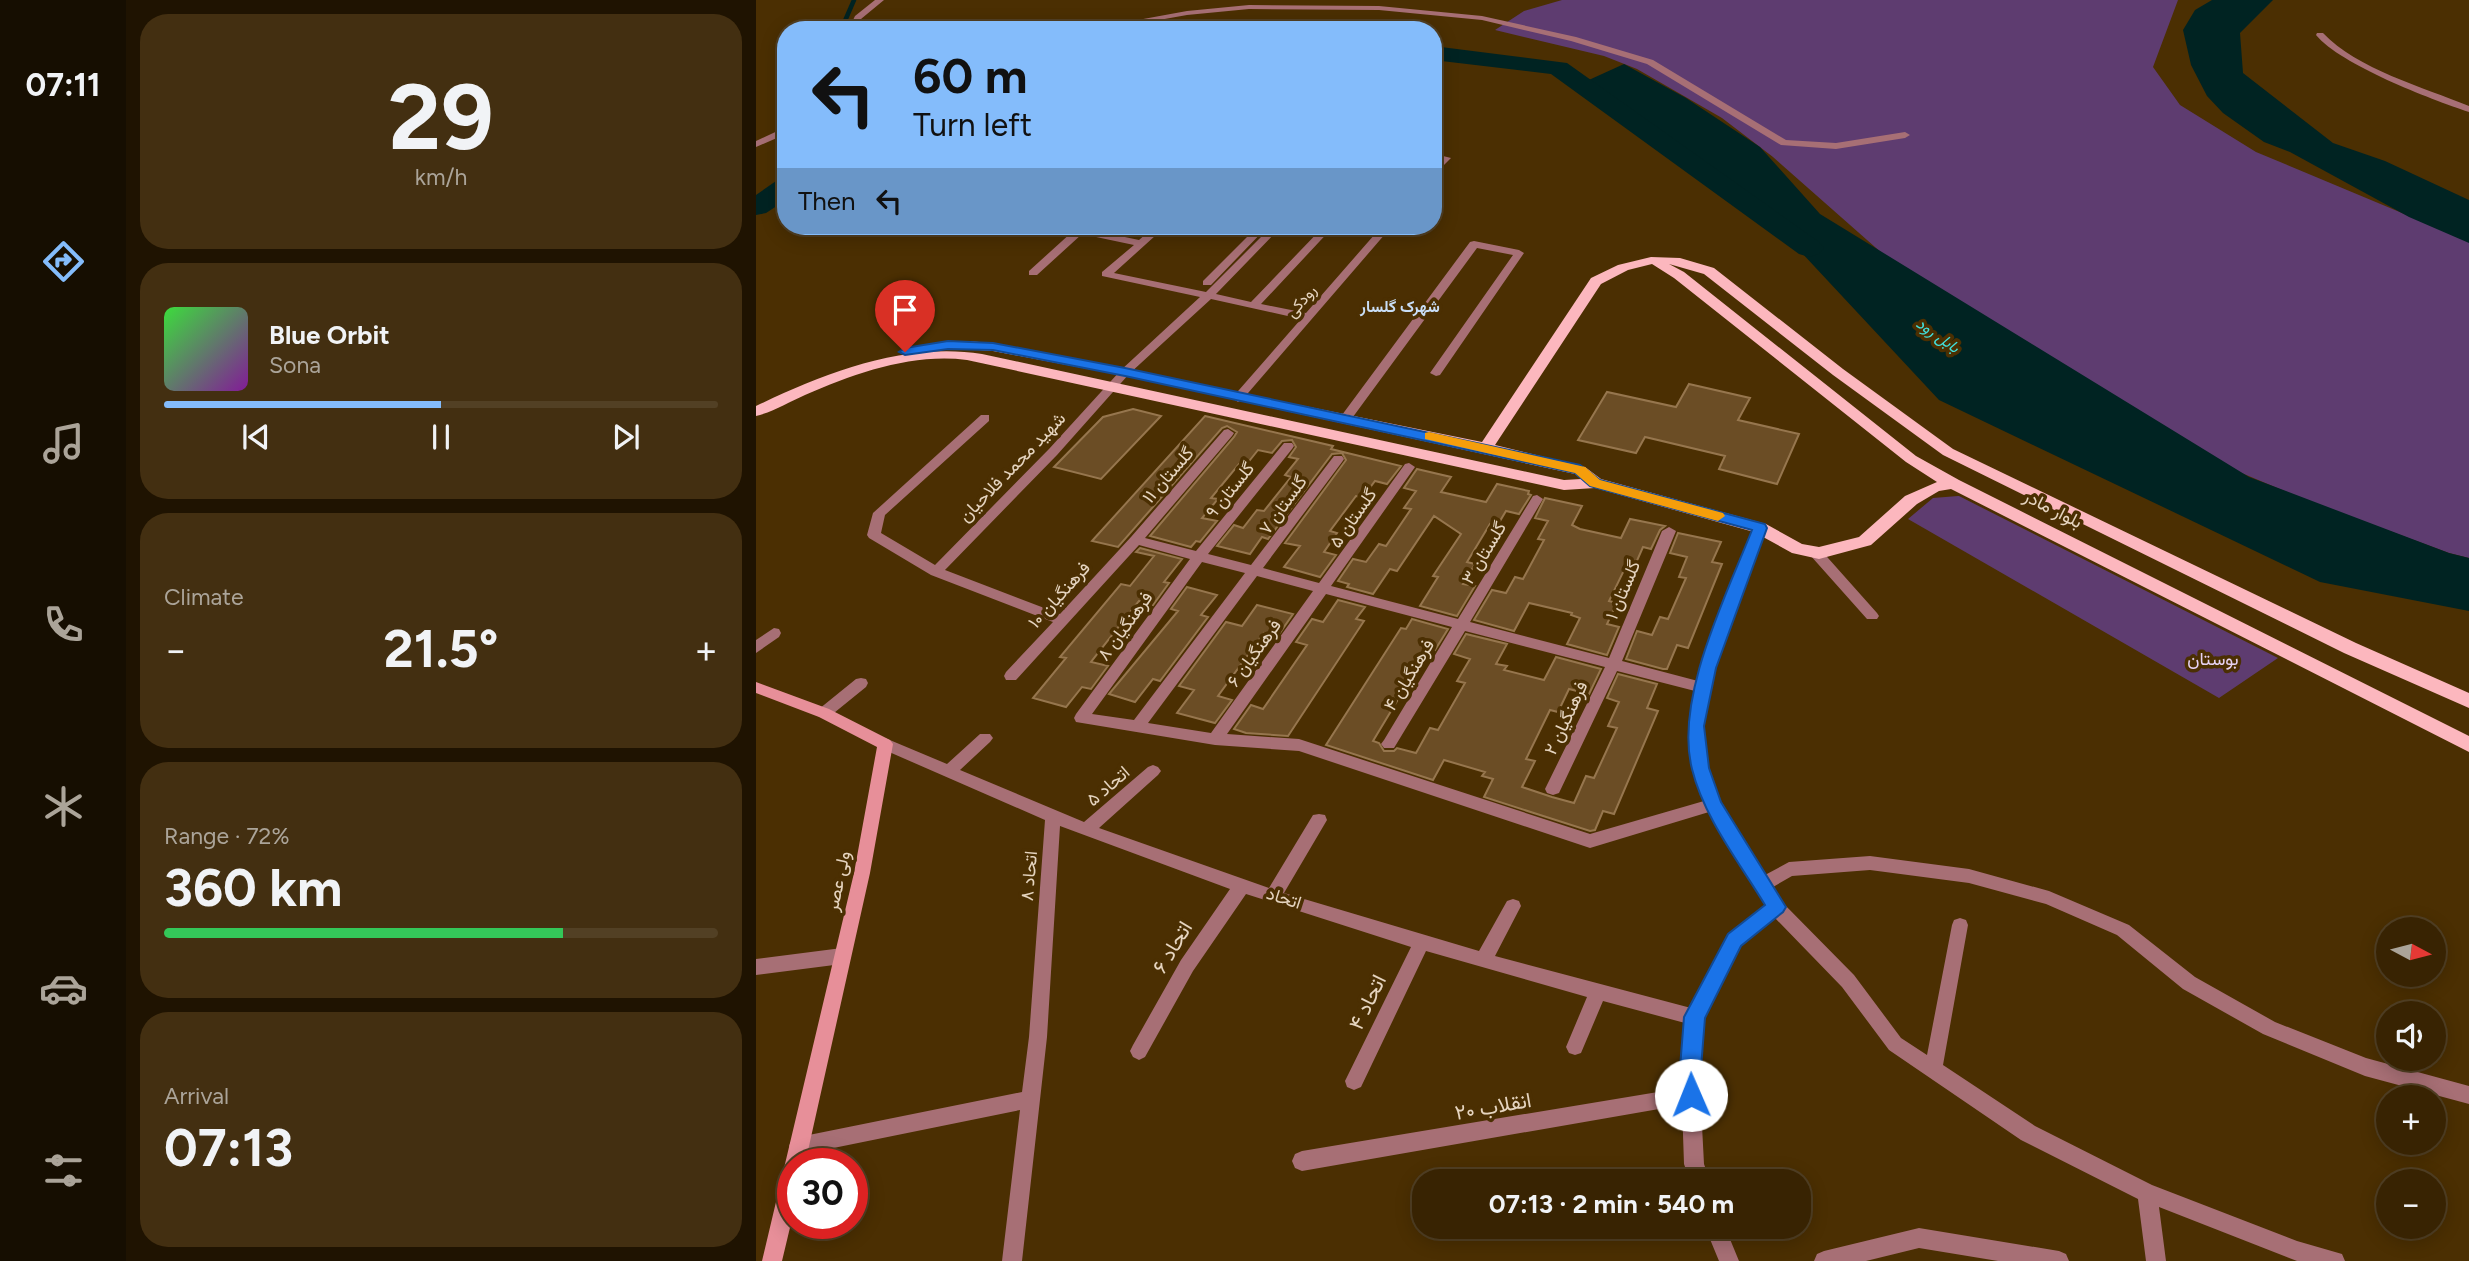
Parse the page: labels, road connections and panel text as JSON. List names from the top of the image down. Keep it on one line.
{"streets":{"main road":["بلوار مادر","ولی عصر"],"street":["رودکی","شهید محمد فلاحیان","گلستان ۱۱","گلستان ۹","گلستان ۷","گلستان ۵","گلستان ۳","گلستان ۱","فرهنگیان ۱۰","فرهنگیان ۸","فرهنگیان ۶","فرهنگیان ۴","فرهنگیان ۲","اتحاد ۵","اتحاد ۸","اتحاد","اتحاد ۶","اتحاد ۴","انقلاب ۲۰"]},"crossings":[["گلستان ۱۱","فرهنگیان ۱۰"],["گلستان ۹","فرهنگیان ۸"],["گلستان ۷","فرهنگیان ۸"],["گلستان ۵","فرهنگیان ۶"],["گلستان ۳","فرهنگیان ۴"],["گلستان ۱","فرهنگیان ۲"],["اتحاد ۵","اتحاد"],["اتحاد ۸","اتحاد"],["ولی عصر","اتحاد"],["اتحاد","اتحاد ۶"],["اتحاد","اتحاد ۴"]],"districts":["شهرک گلسار"],"water":["بابل رود"],"parks":["بوستان"],"north":"right","page":{"tabs":"07:11","tile":[["29","km/h"],"Climate",["Range · 72%","360 km"],["Arrival","07:13"]],"turn":["60 m","Turn left"],"then":"Then","song":["Blue Orbit","Sona"],"heat":["−","21.5°","+"],"map_buttons":["+","−"],"limit":"30","trip":"07:13 · 2 min · 540 m"}}
